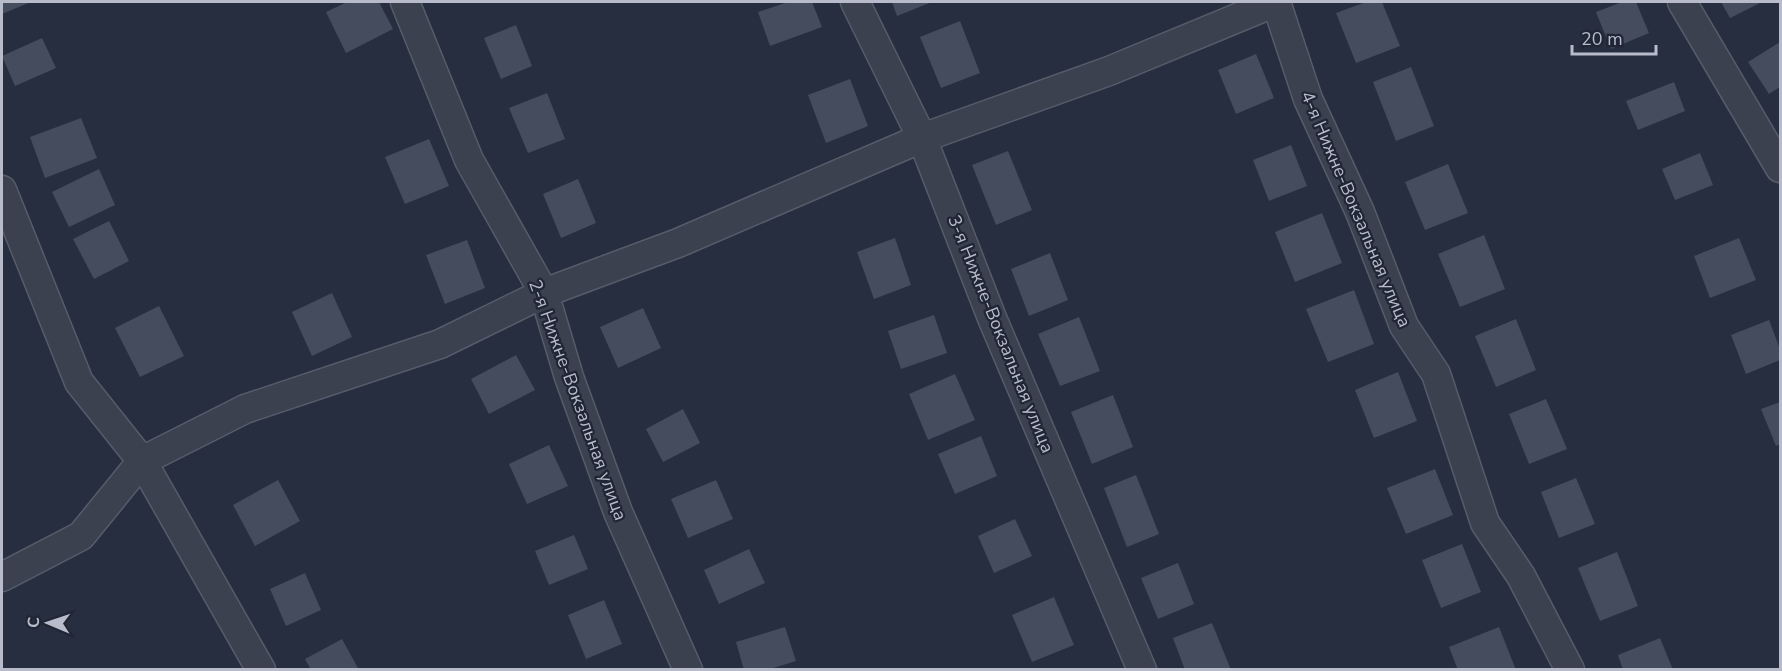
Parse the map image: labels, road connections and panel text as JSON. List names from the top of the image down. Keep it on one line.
{"streets":{"street":["4-я Нижне-Вокзальная улица","3-я Нижне-Вокзальная улица","2-я Нижне-Вокзальная улица"]},"scale_bar":"20 m","north":"left"}
